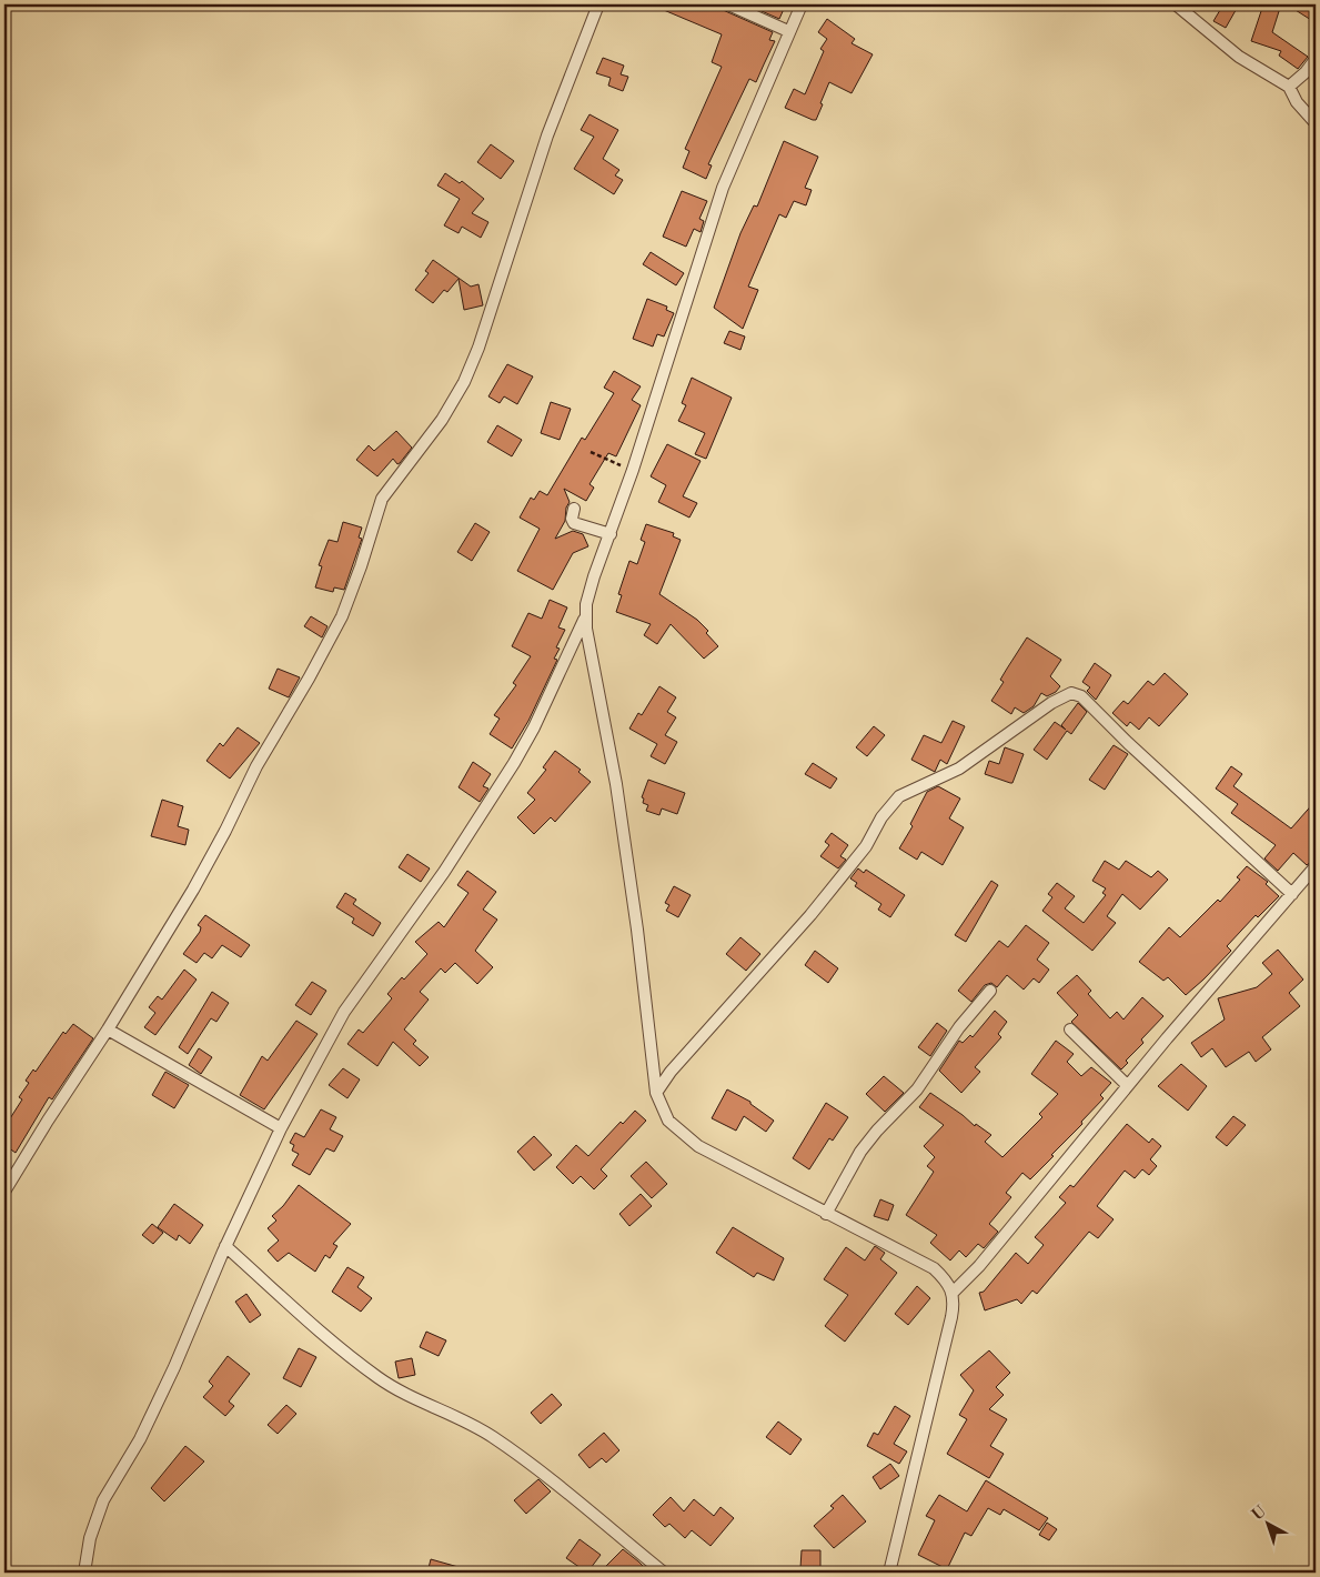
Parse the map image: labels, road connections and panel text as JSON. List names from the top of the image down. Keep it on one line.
{"north":"top left"}
